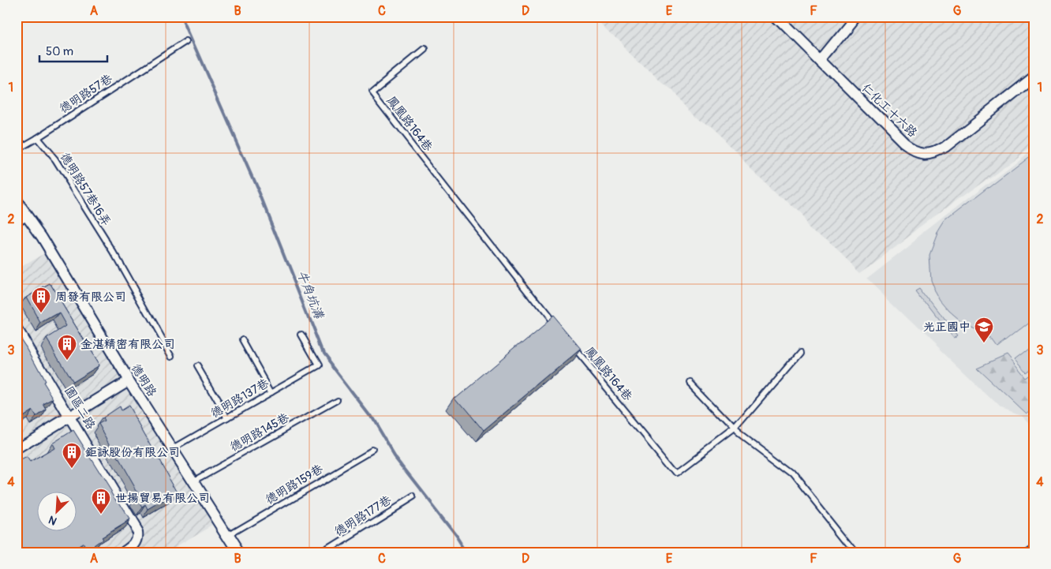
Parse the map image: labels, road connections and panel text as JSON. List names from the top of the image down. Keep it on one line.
{"streets":{"street":["仁化工十六路","德明路","園區二路"],"lane":["德明路57巷","鳳凰路164巷","德明路57巷16弄","德明路137巷","德明路145巷","德明路159巷","德明路177巷"]},"crossings":[["德明路57巷","德明路57巷16弄"],["德明路","德明路137巷"],["德明路","德明路145巷"],["德明路","德明路159巷"]],"water":["牛角坑溝"],"places":{"building":["周發有限公司","金湛精密有限公司","鉅詠股份有限公司","世揚貿易有限公司"],"school or university":["光正國中"]},"scale_bar":"50 m","north":"bottom left","grid":{"columns":["A","B","C","D","E","F","G"],"rows":["1","2","3","4"]}}
